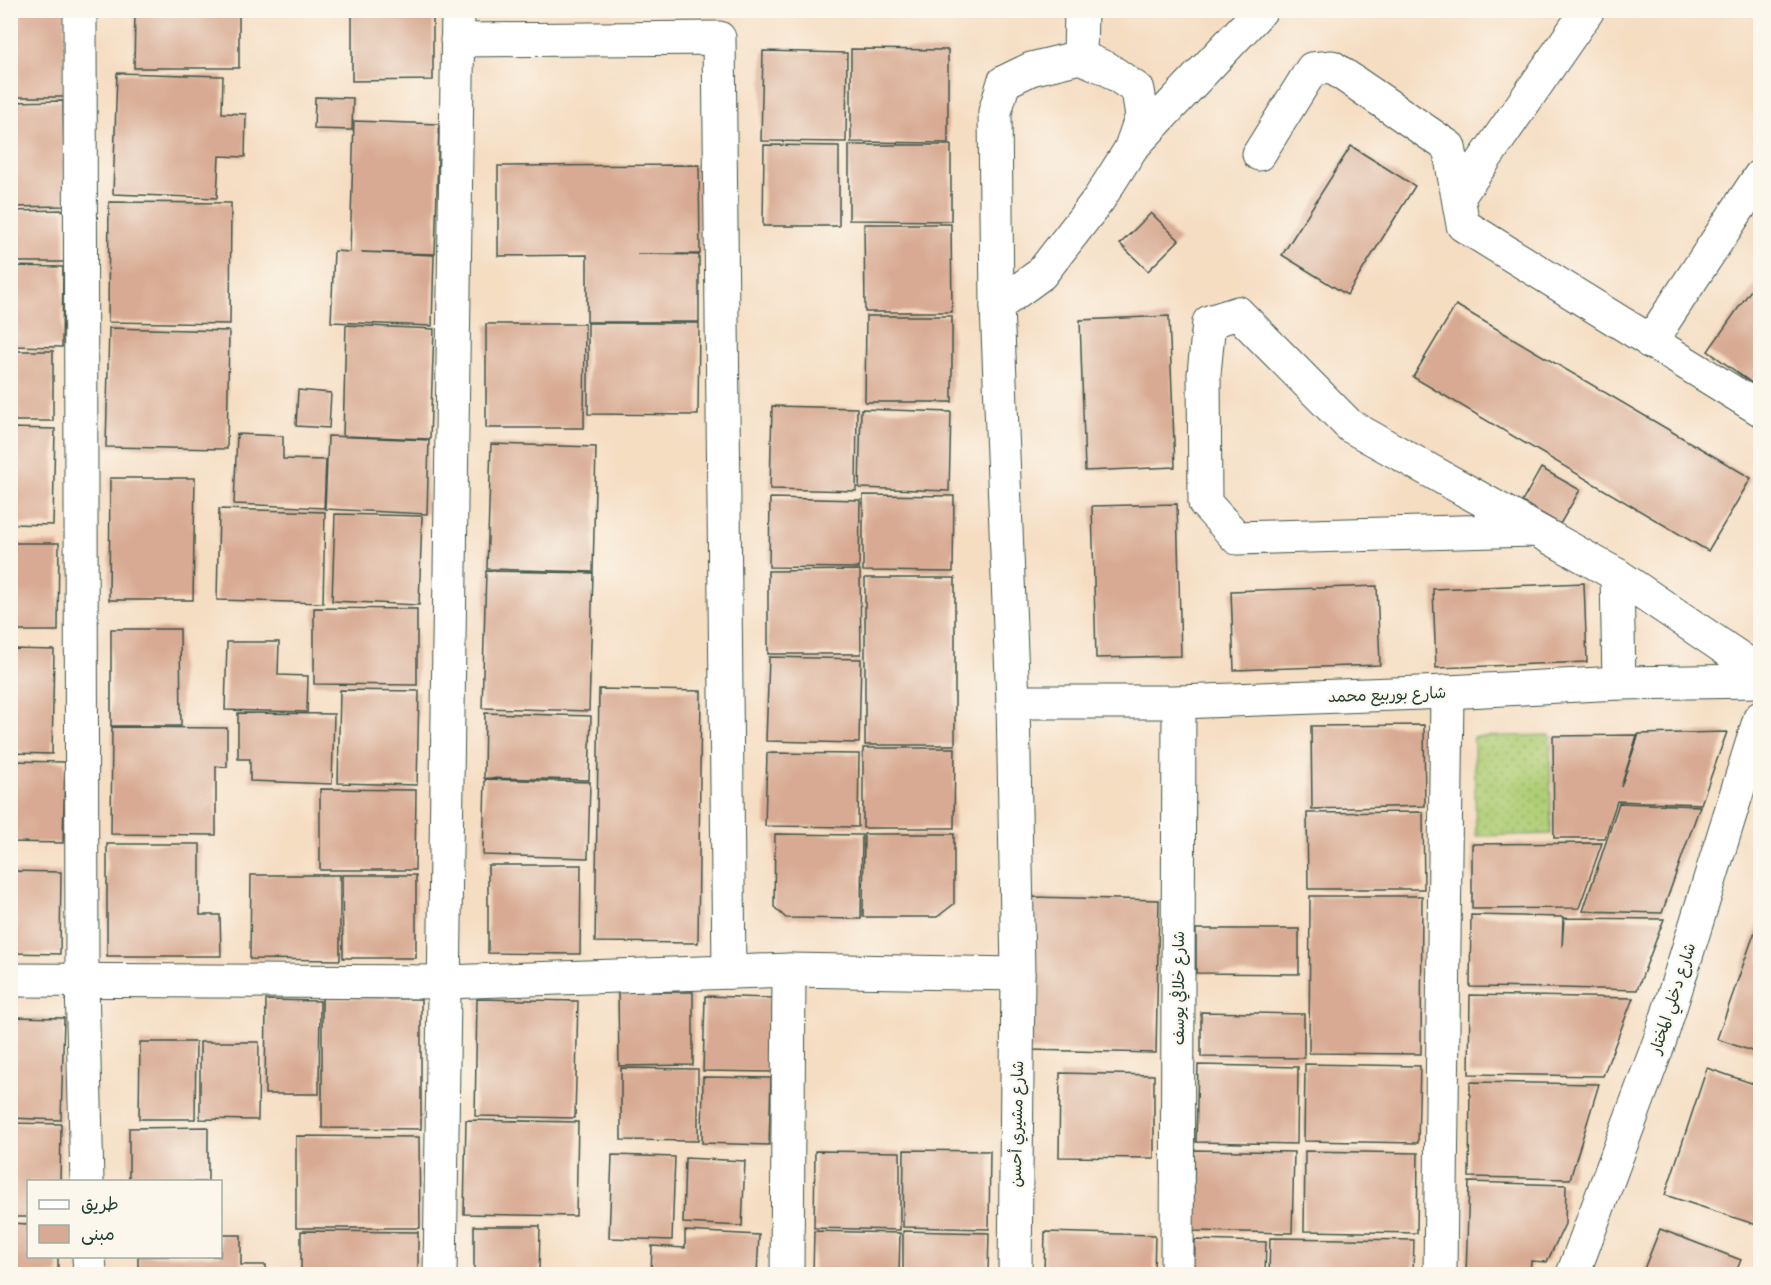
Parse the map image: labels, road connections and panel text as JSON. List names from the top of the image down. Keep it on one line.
{"streets":{"street":["شارع بوربيع محمد","شارع خلافي يوسف","شارع دخلي المختار","شارع مشيري أحسن"]},"crossings":[["شارع بوربيع محمد","شارع خلافي يوسف"],["شارع بوربيع محمد","شارع مشيري أحسن"]],"legend":["طريق","مبنى"]}
